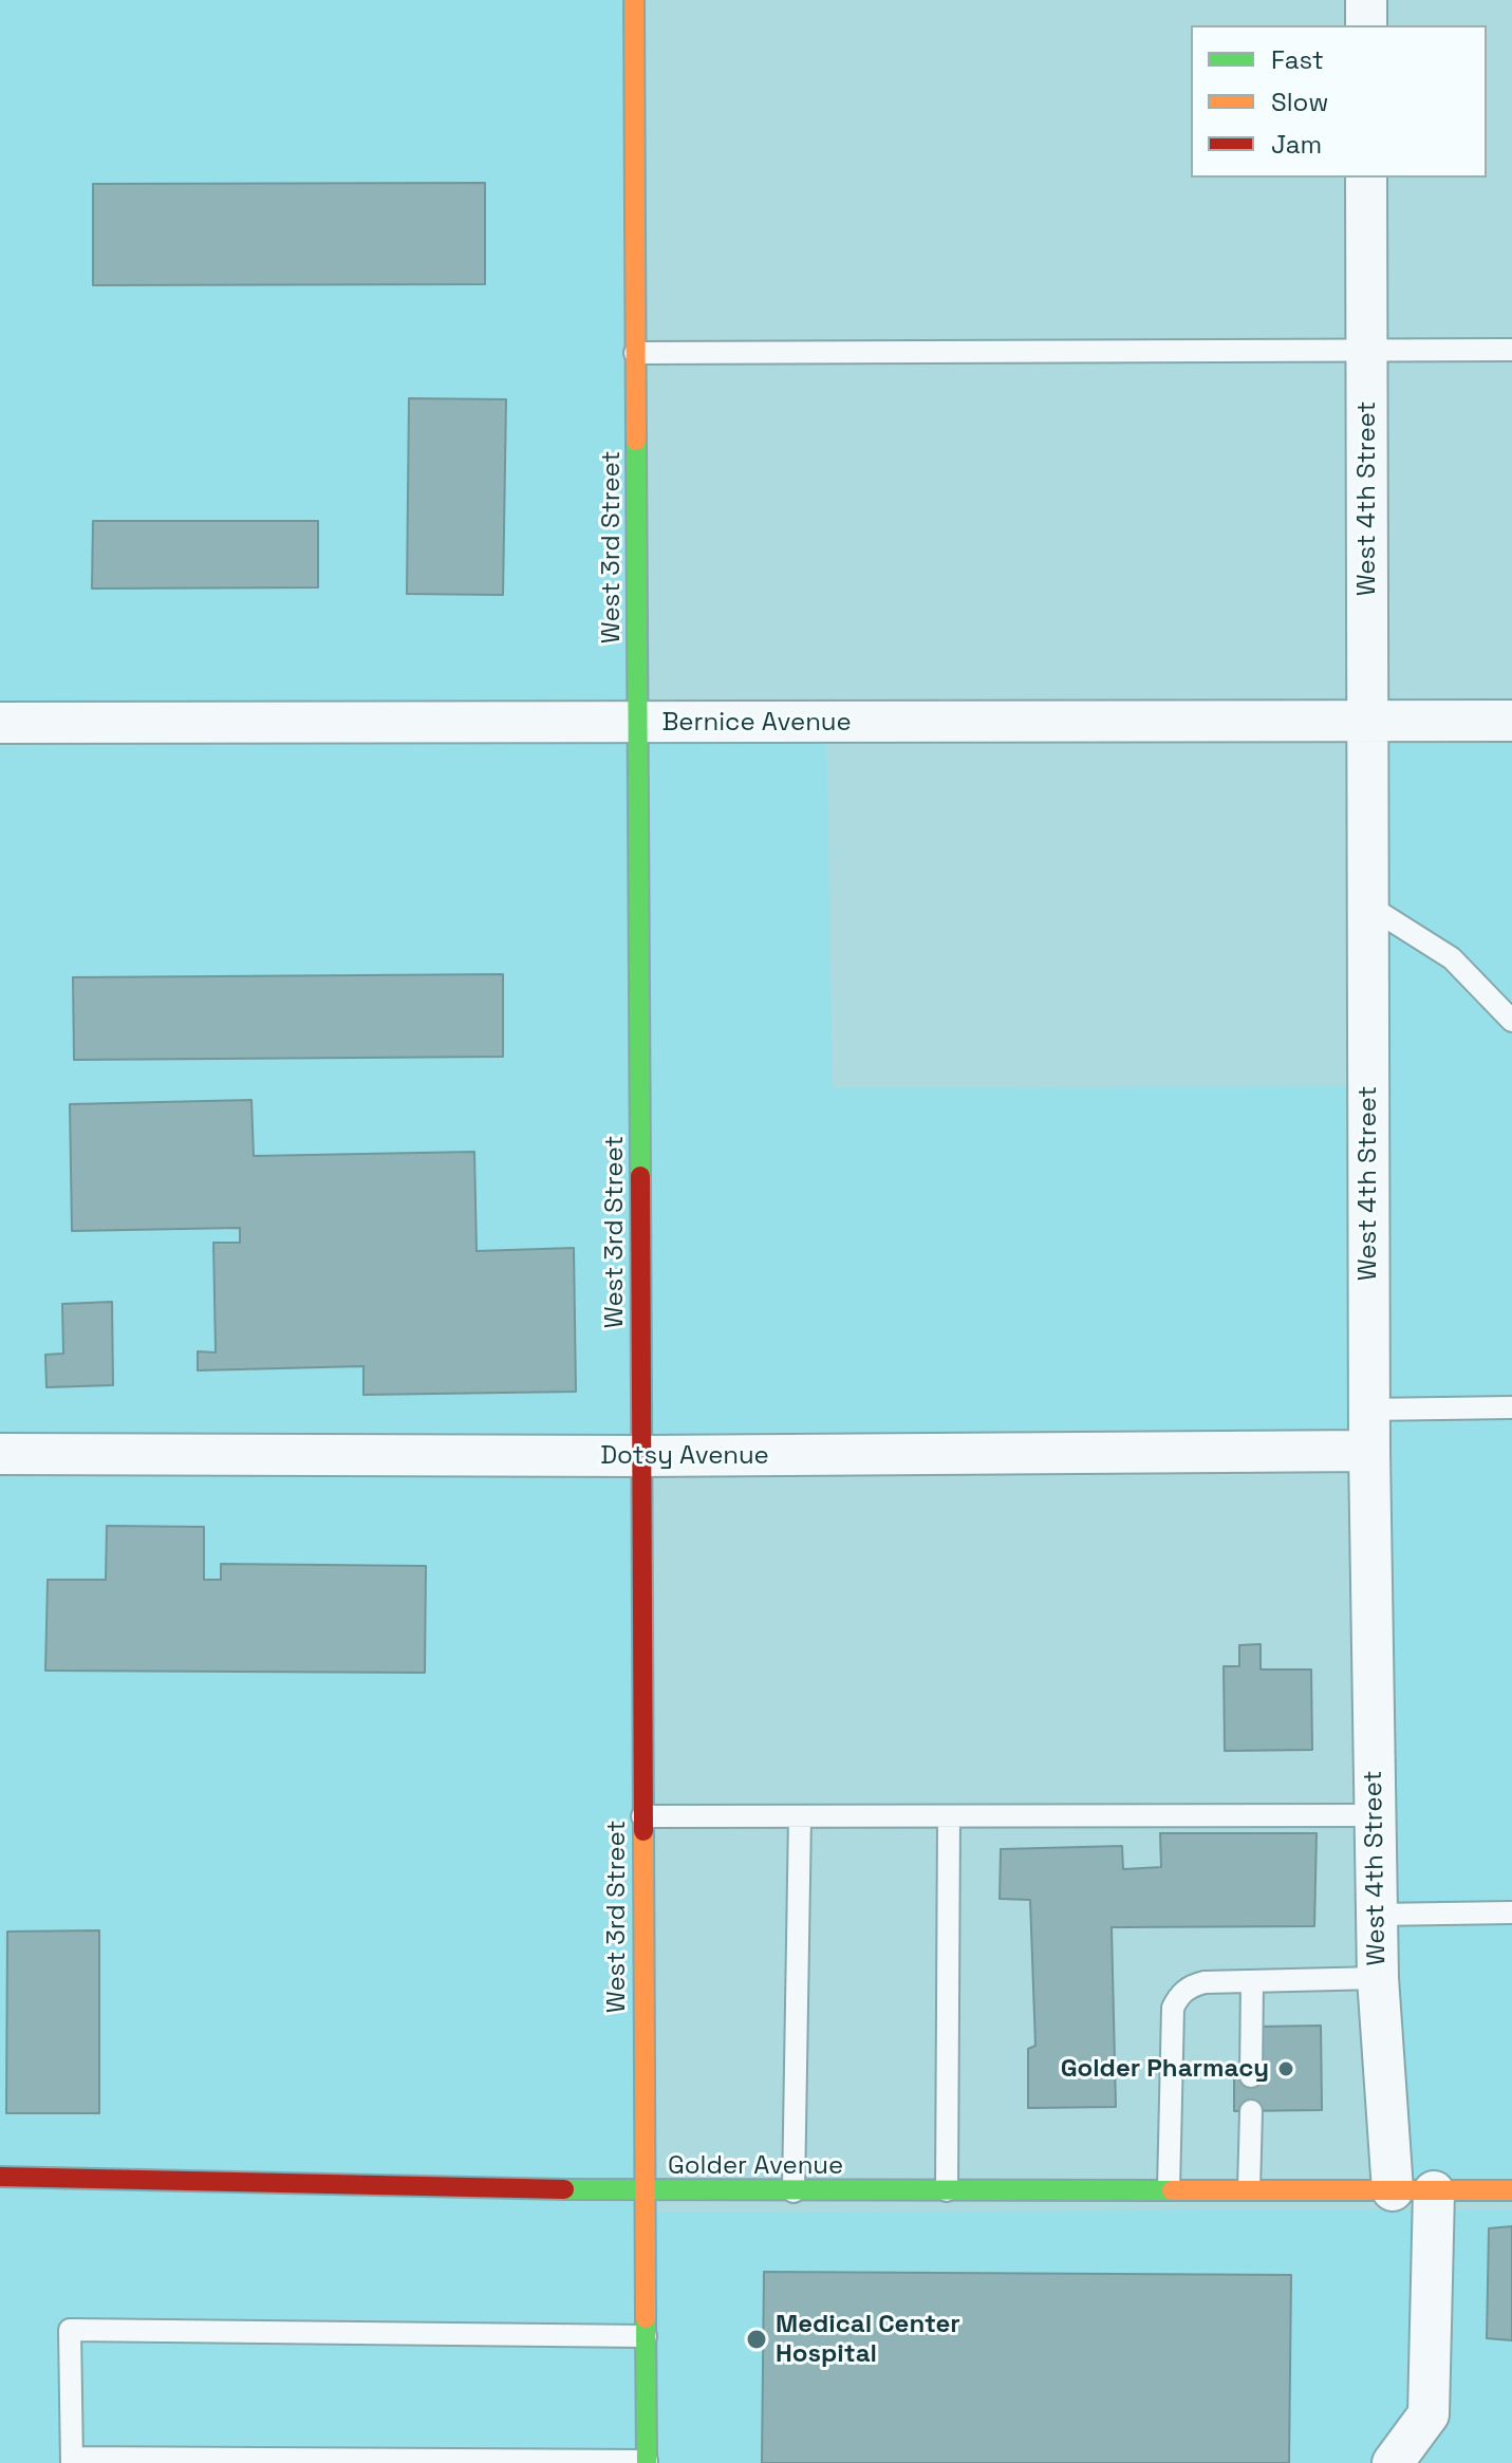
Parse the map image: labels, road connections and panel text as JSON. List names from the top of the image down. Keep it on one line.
{"streets":{"street":["West 4th Street","West 3rd Street","Bernice Avenue","Dotsy Avenue","Golder Avenue"]},"crossings":[["West 4th Street","Bernice Avenue"],["West 4th Street","Dotsy Avenue"],["West 4th Street","Golder Avenue"],["West 3rd Street","Bernice Avenue"],["West 3rd Street","Dotsy Avenue"],["West 3rd Street","Golder Avenue"]],"places":["Golder Pharmacy","Medical Center Hospital"],"legend":["Fast","Slow","Jam"]}
